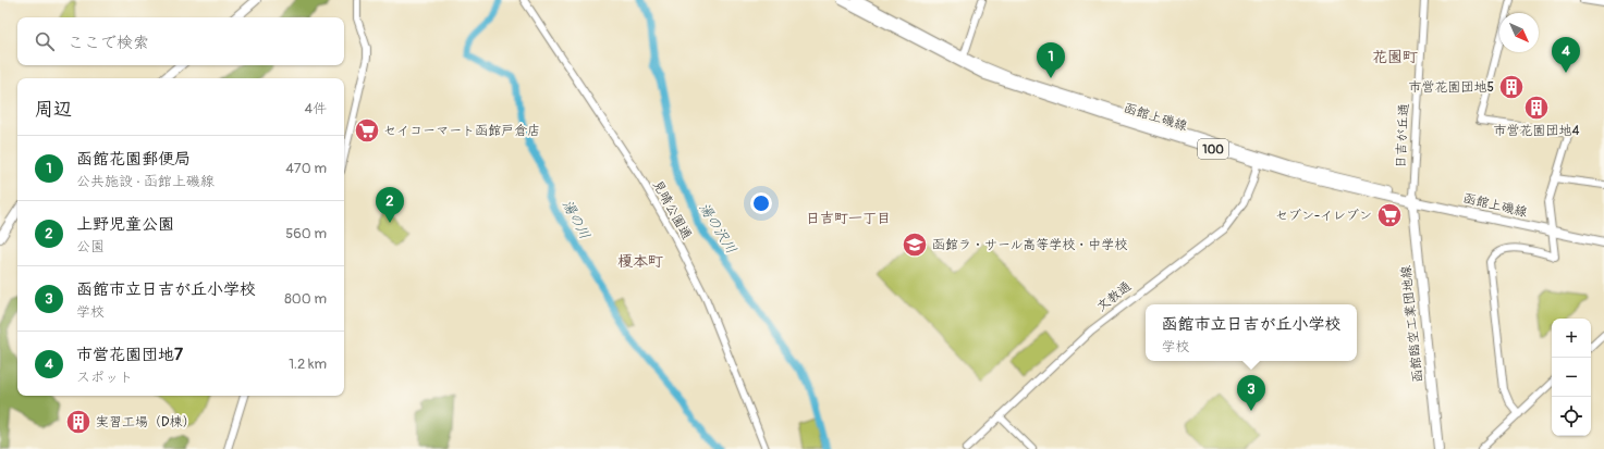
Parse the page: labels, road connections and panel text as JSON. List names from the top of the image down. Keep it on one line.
{"streets":{"main road":["函館上磯線","100","函館臨空工業団地線"],"street":["日吉が丘通","見晴公園通","文教通"]},"crossings":[["函館上磯線","日吉が丘通"],["函館上磯線","文教通"],["函館上磯線","函館臨空工業団地線"],["日吉が丘通","函館臨空工業団地線"]],"districts":["花園町","日吉町一丁目","榎本町"],"water":["湯の川","湯の沢川"],"places":{"building":["市営花園団地5","市営花園団地4","実習工場（D棟）"],"supermarket":["セイコーマート函館戸倉店","セブン-イレブン"],"school or university":["函館ラ・サール高等学校・中学校"]},"north":"bottom right","page":{"search":"ここで検索","pins":["4","1","2","3"],"heading":["周辺","4件"],"list":[{"mark":"1","name":"函館花園郵便局","note":"公共施設 · 函館上磯線","value":"470 m"},{"mark":"2","name":"上野児童公園","note":"公園","value":"560 m"},{"mark":"3","name":"函館市立日吉が丘小学校","note":"学校","value":"800 m"},{"mark":"4","name":"市営花園団地7","note":"スポット","value":"1.2 km"}],"popup":["函館市立日吉が丘小学校","学校"],"map_buttons":["+","−"]}}
